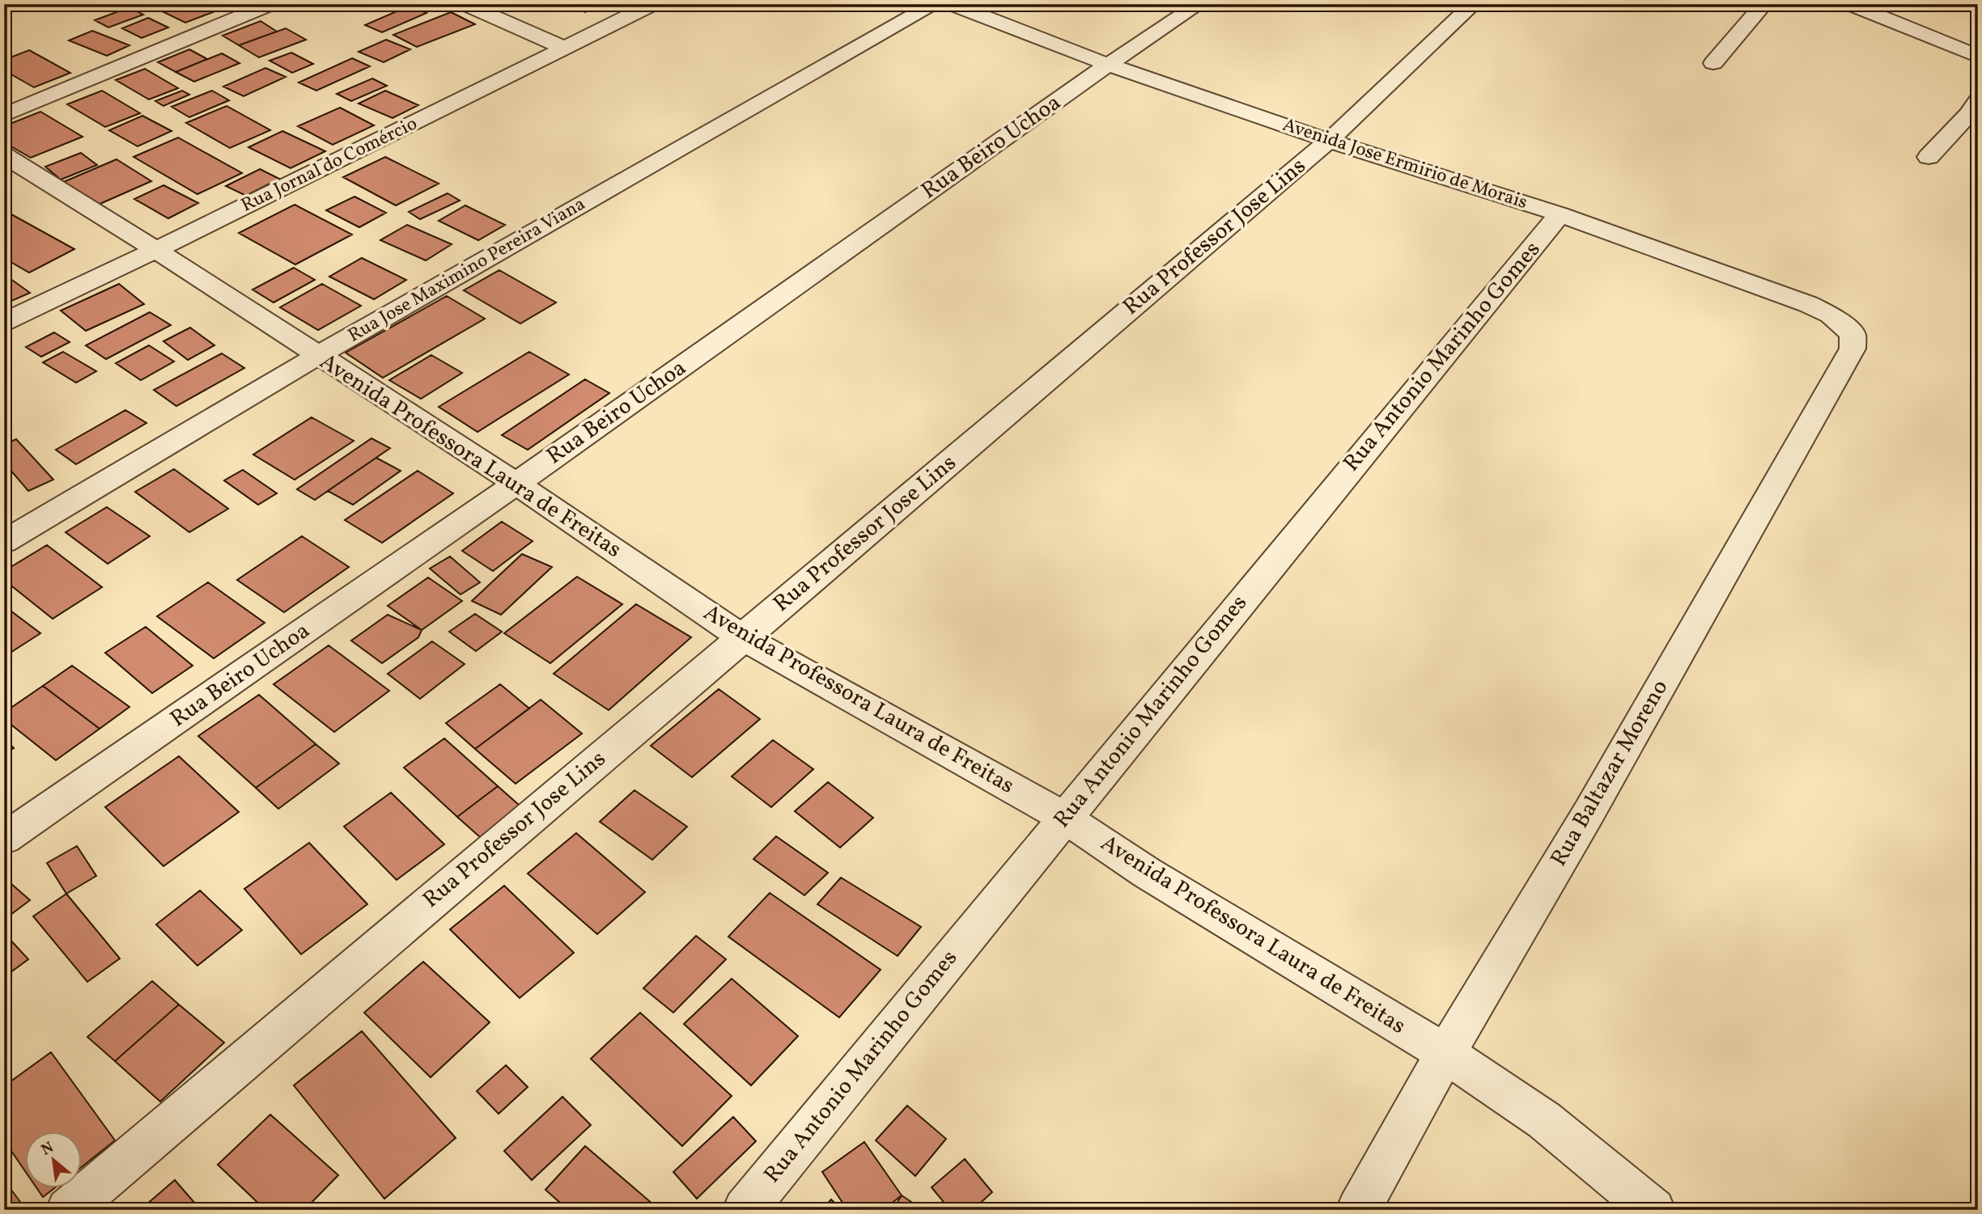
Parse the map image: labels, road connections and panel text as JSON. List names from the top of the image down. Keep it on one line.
{"streets":{"street":["Rua Beiro Uchoa","Avenida Jose Ermirio de Morais","Rua Jornal do Comércio","Rua Professor Jose Lins","Rua Jose Maximino Pereira Viana","Rua Antonio Marinho Gomes","Avenida Professora Laura de Freitas","Rua Baltazar Moreno"]},"crossings":[["Rua Beiro Uchoa","Avenida Jose Ermirio de Morais"],["Rua Beiro Uchoa","Avenida Professora Laura de Freitas"],["Avenida Jose Ermirio de Morais","Rua Professor Jose Lins"],["Avenida Jose Ermirio de Morais","Rua Antonio Marinho Gomes"],["Avenida Jose Ermirio de Morais","Rua Baltazar Moreno"],["Rua Jornal do Comércio","Avenida Professora Laura de Freitas"],["Rua Professor Jose Lins","Avenida Professora Laura de Freitas"],["Rua Jose Maximino Pereira Viana","Avenida Professora Laura de Freitas"],["Rua Antonio Marinho Gomes","Avenida Professora Laura de Freitas"],["Avenida Professora Laura de Freitas","Rua Baltazar Moreno"]],"north":"top left"}
